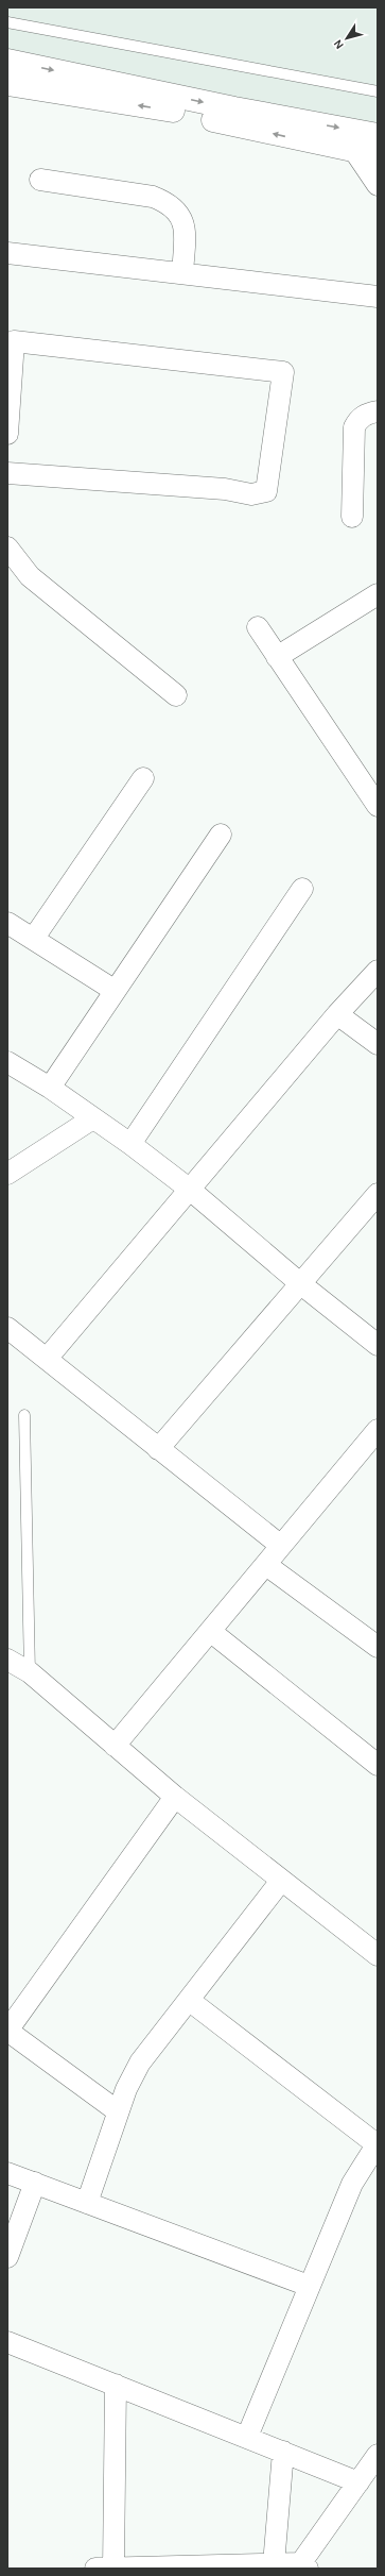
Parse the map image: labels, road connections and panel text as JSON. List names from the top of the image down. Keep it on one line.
{"north":"bottom left"}
